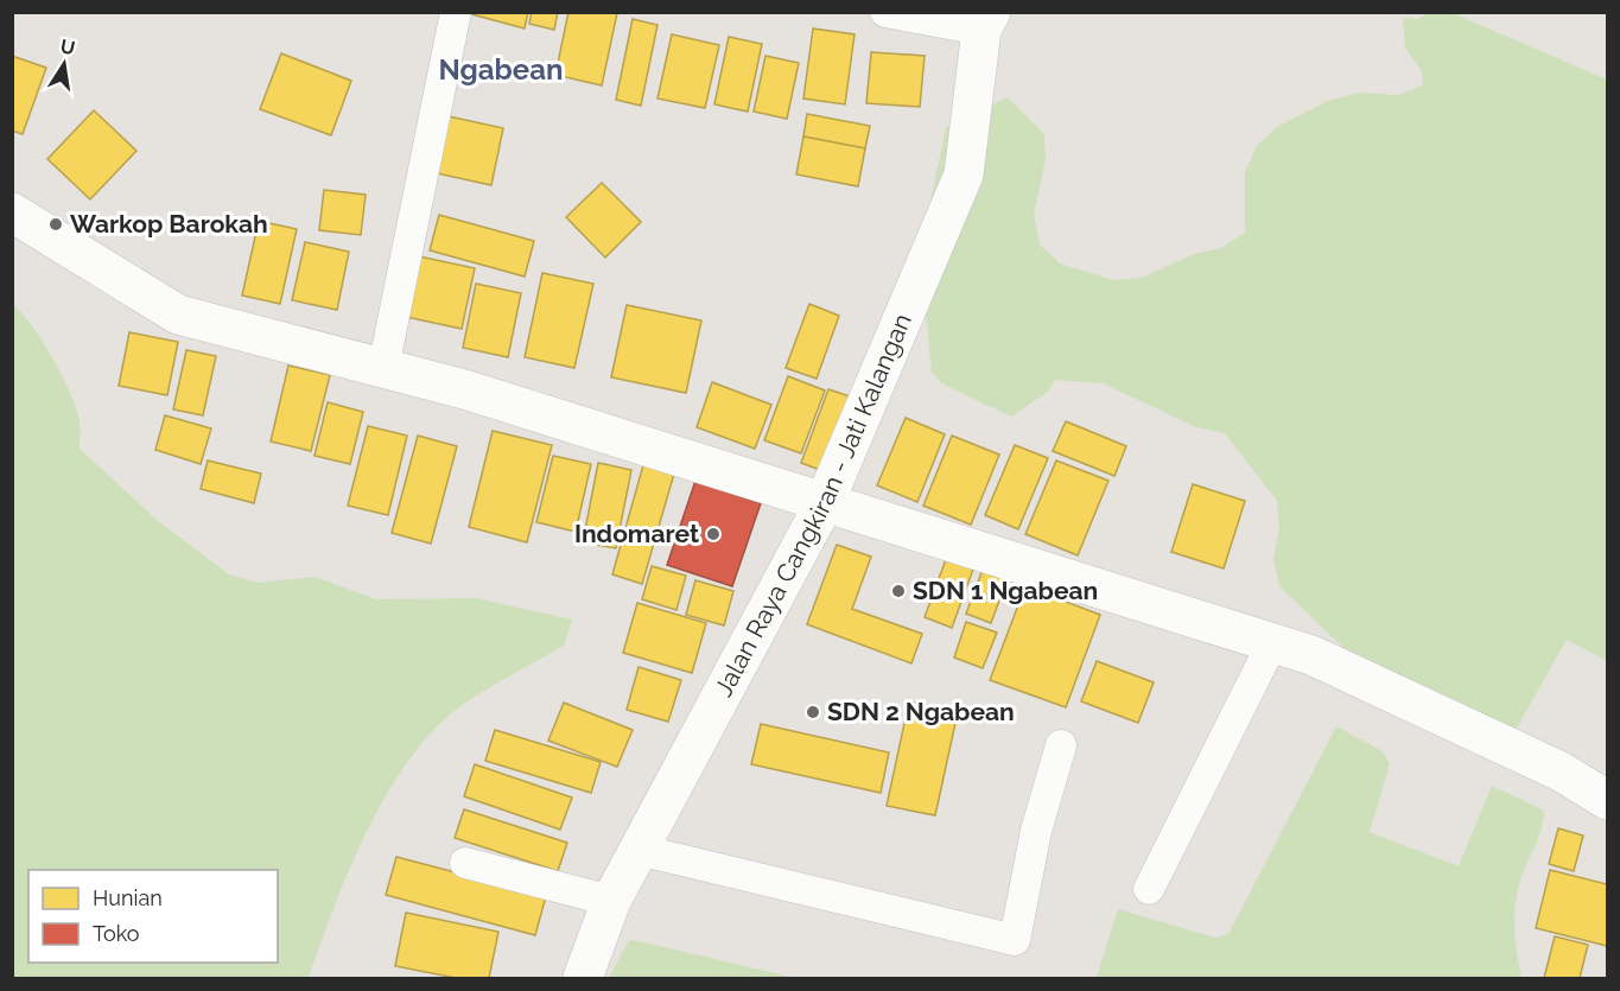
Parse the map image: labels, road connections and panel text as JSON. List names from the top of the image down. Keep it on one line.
{"streets":{"street":["Jalan Raya Cangkiran - Jati Kalangan"]},"districts":["Ngabean"],"places":["Warkop Barokah","Indomaret","SDN 1 Ngabean","SDN 2 Ngabean"],"legend":["Hunian","Toko"],"north":"top"}
